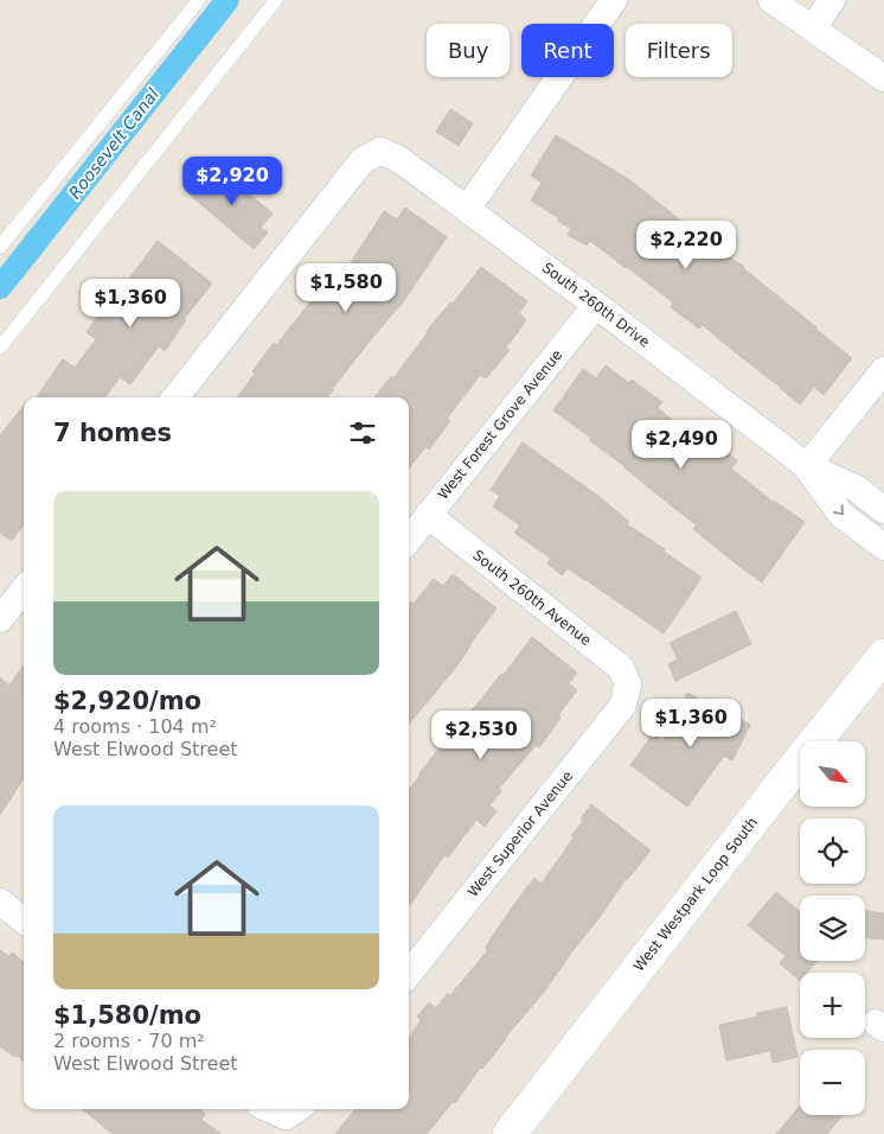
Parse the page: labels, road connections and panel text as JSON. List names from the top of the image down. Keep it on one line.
{"streets":{"street":["South 260th Drive","West Forest Grove Avenue","South 260th Avenue","West Superior Avenue","West Westpark Loop South"]},"crossings":[["South 260th Drive","West Forest Grove Avenue"],["West Forest Grove Avenue","South 260th Avenue"],["South 260th Avenue","West Superior Avenue"]],"water":["Roosevelt Canal"],"north":"bottom right","page":{"chip":["Buy","Rent","Filters"],"price":["$2,920","$2,220","$1,580","$1,360","$2,490","$1,360","$2,530"],"heading":"7 homes","list":[{"name":"$2,920/mo","note":"4 rooms · 104 m² · West Elwood Street"},{"name":"$1,580/mo","note":"2 rooms · 70 m² · West Elwood Street"}],"map_buttons":["+","−"]}}
